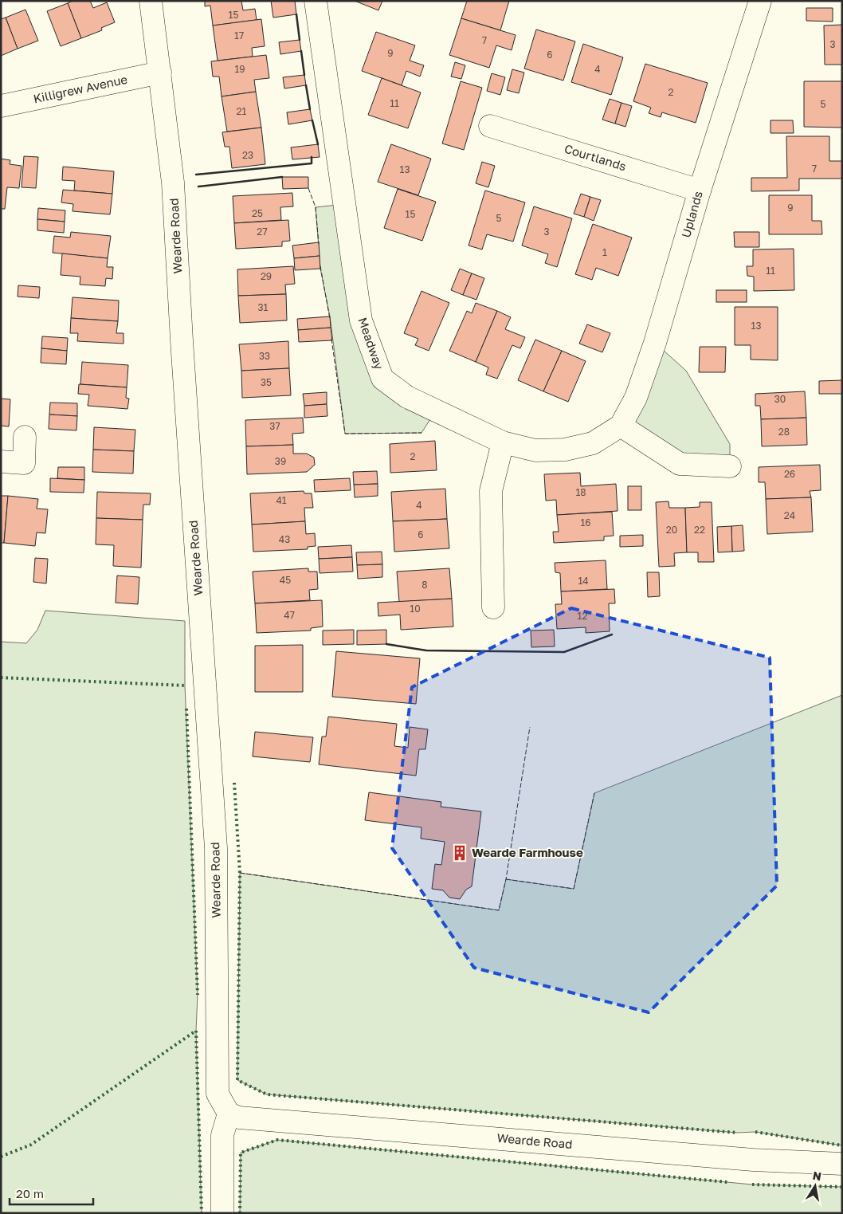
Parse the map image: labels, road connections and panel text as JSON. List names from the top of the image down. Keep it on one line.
{"streets":{"street":["Killigrew Avenue","Courtlands","Uplands","Wearde Road","Meadway"]},"crossings":[["Killigrew Avenue","Wearde Road"],["Courtlands","Uplands"],["Uplands","Meadway"]],"places":{"building":["Wearde Farmhouse"]},"house_numbers":["15","17","7","3","9","6","19","4","2","11","5","21","23","7","13","9","25","15","5","27","3","1","11","29","31","13","33","35","30","37","28","2","39","26","18","41","4","24","16","20","22","6","43","45","14","8","10","47","12"],"scale_bar":"20 m","north":"top"}
